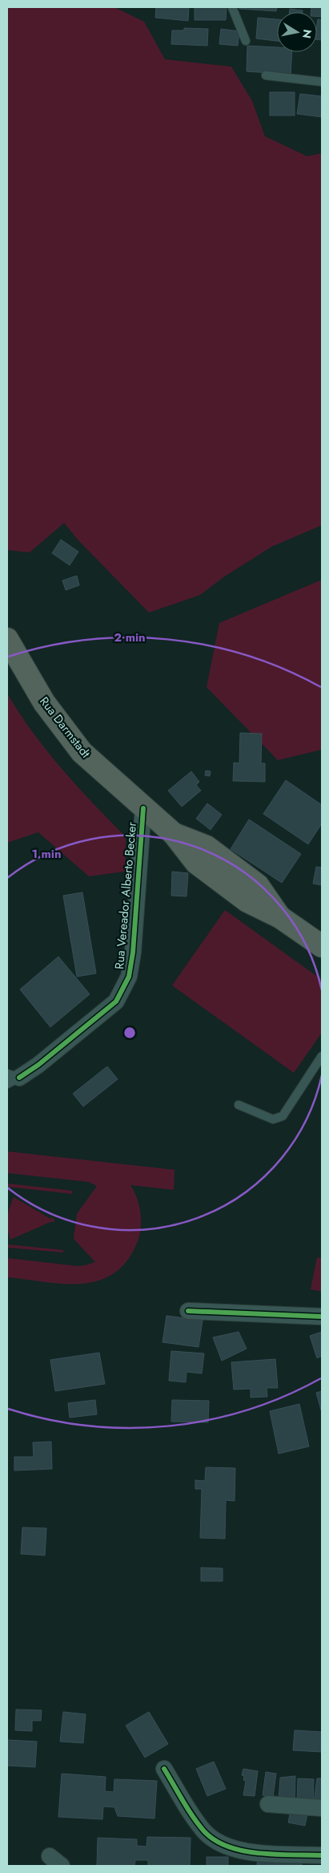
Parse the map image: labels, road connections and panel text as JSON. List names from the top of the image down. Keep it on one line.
{"streets":{"main road":["Rua Darmstadt"],"street":["Rua Vereador Alberto Becker"]},"crossings":[["Rua Darmstadt","Rua Vereador Alberto Becker"]],"north":"right","rings":["2 min","1 min"]}
